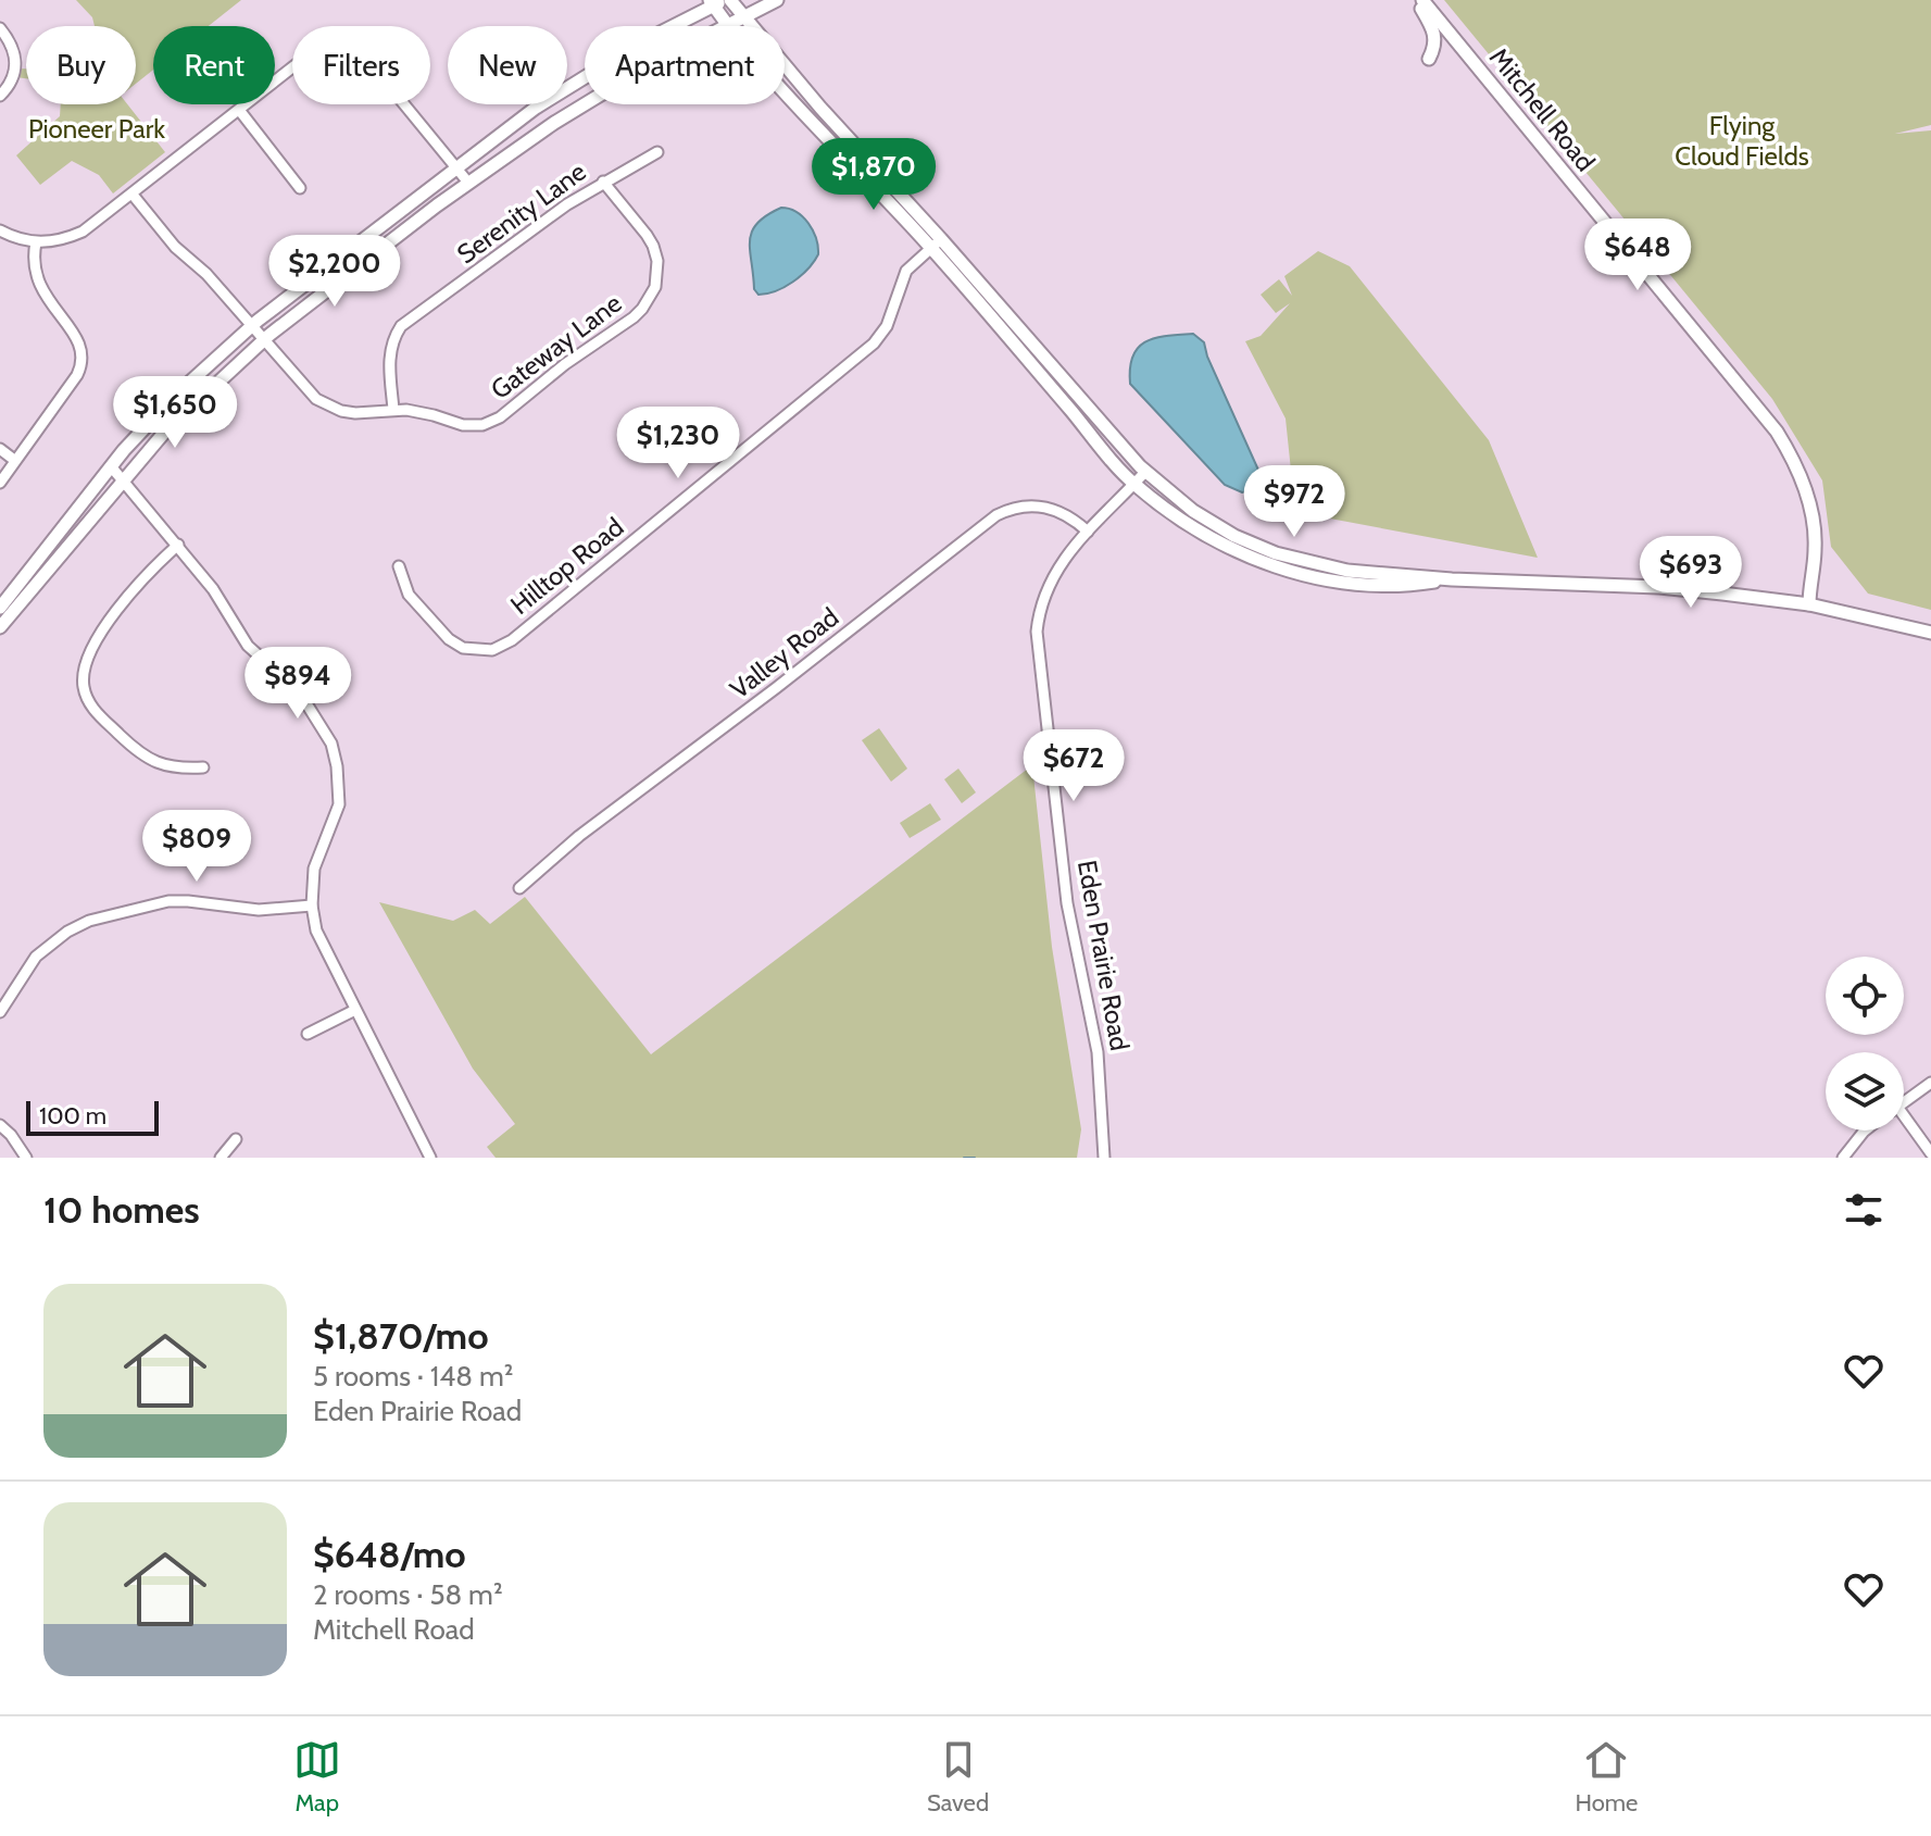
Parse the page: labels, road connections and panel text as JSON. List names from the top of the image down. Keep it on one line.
{"streets":{"main road":["Mitchell Road"],"street":["Serenity Lane","Gateway Lane","Hilltop Road","Valley Road","Eden Prairie Road"]},"crossings":[["Serenity Lane","Gateway Lane"],["Valley Road","Eden Prairie Road"]],"parks":["Flying Cloud Fields","Pioneer Park"],"scale_bar":"100 m","page":{"chip":["Buy","Rent","Filters","New","Apartment"],"price":["$1,870","$648","$2,200","$1,650","$1,230","$972","$693","$894","$672","$809"],"scale":"100 m","heading":"10 homes","list":[{"name":"$1,870/mo","note":"5 rooms · 148 m² · Eden Prairie Road"},{"name":"$648/mo","note":"2 rooms · 58 m² · Mitchell Road"}],"tabs":["Map","Saved","Home"]}}
